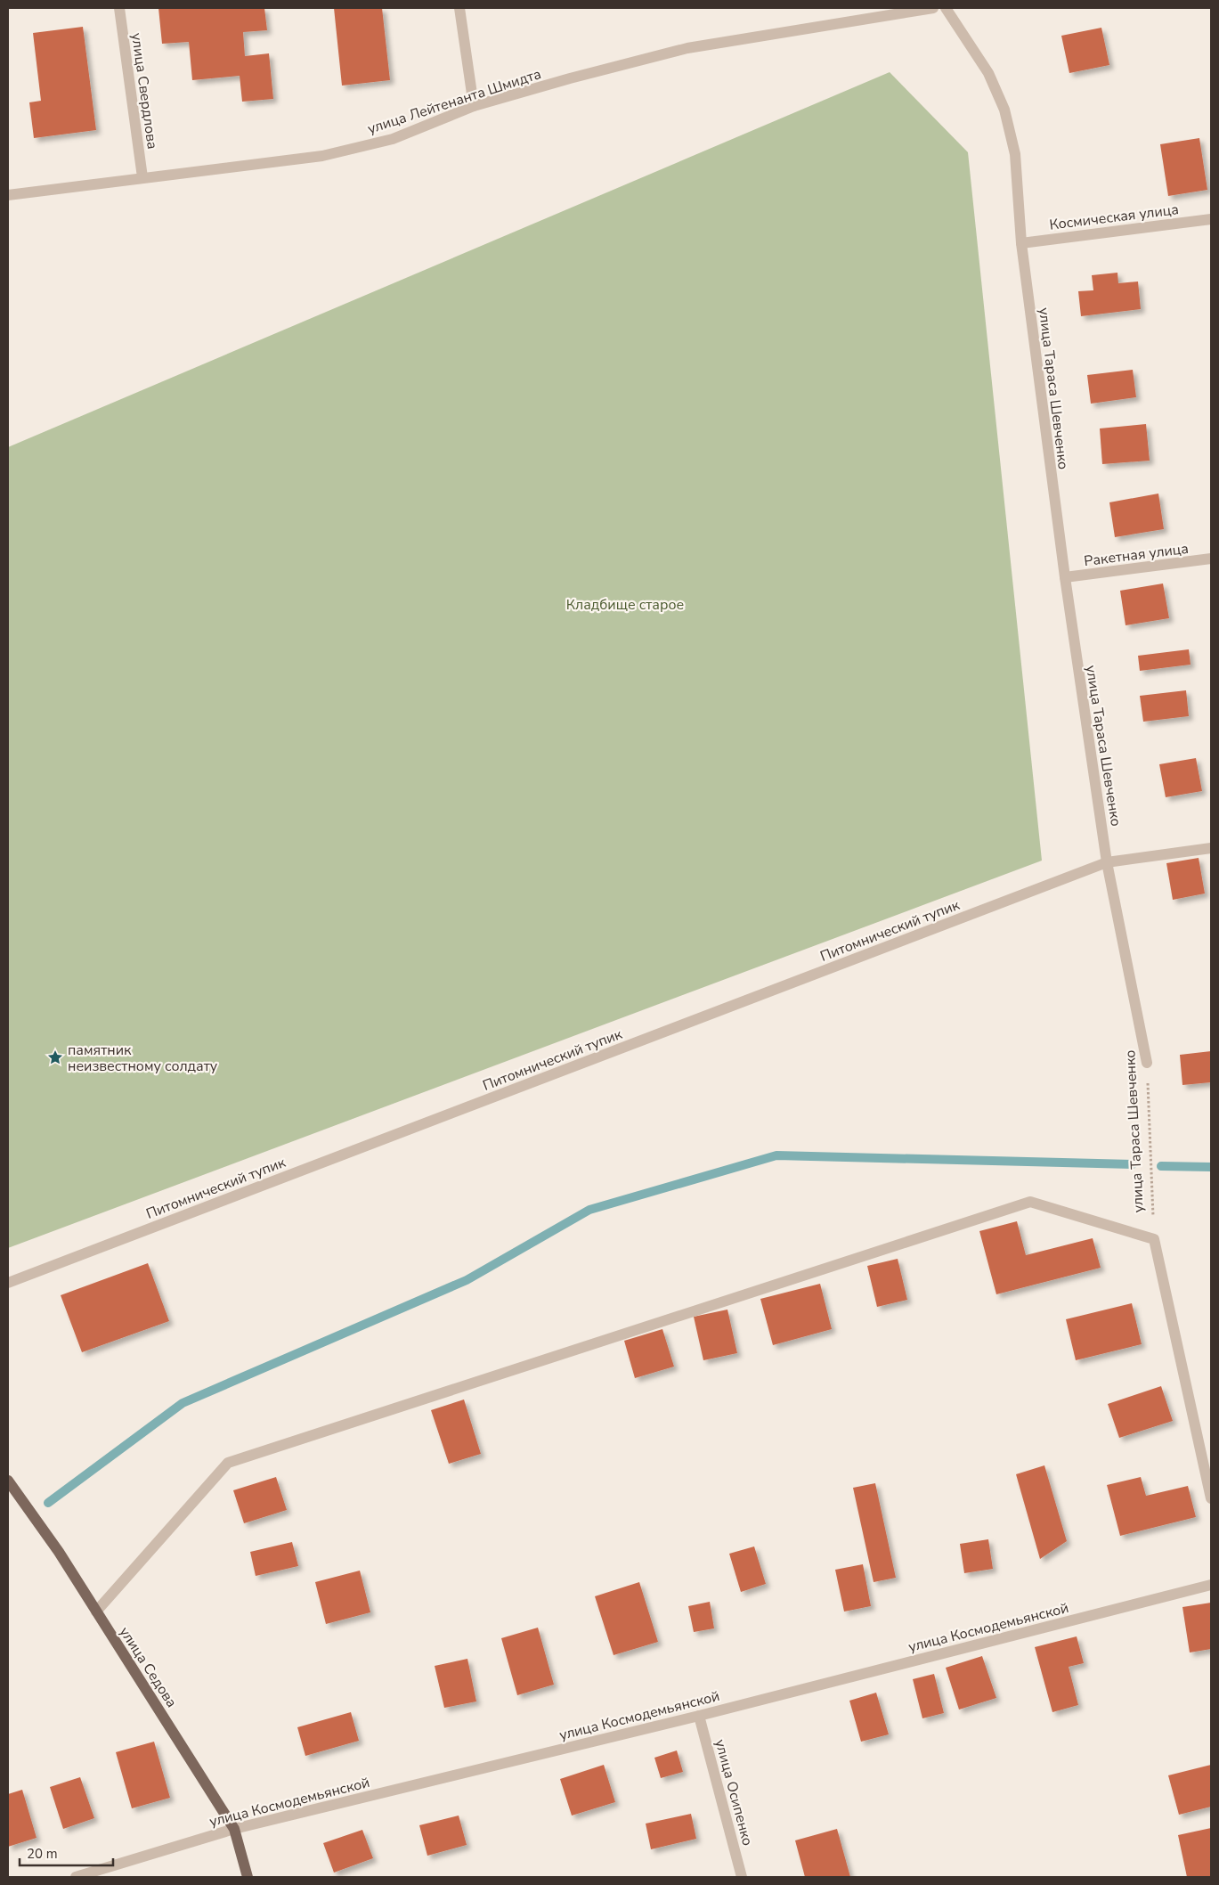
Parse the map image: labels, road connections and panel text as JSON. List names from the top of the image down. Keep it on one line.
{"streets":{"main road":["улица Седова"],"street":["улица Свердлова","улица Лейтенанта Шмидта","Космическая улица","улица Тараса Шевченко","Ракетная улица","Питомнический тупик","улица Космодемьянской","улица Осипенко"]},"crossings":[["улица Свердлова","улица Лейтенанта Шмидта"],["Космическая улица","улица Тараса Шевченко"],["улица Тараса Шевченко","Ракетная улица"],["улица Тараса Шевченко","Питомнический тупик"],["улица Космодемьянской","улица Седова"],["улица Космодемьянской","улица Осипенко"]],"parks":["Кладбище старое"],"places":{"place":["памятник неизвестному солдату"]},"scale_bar":"20 m"}
